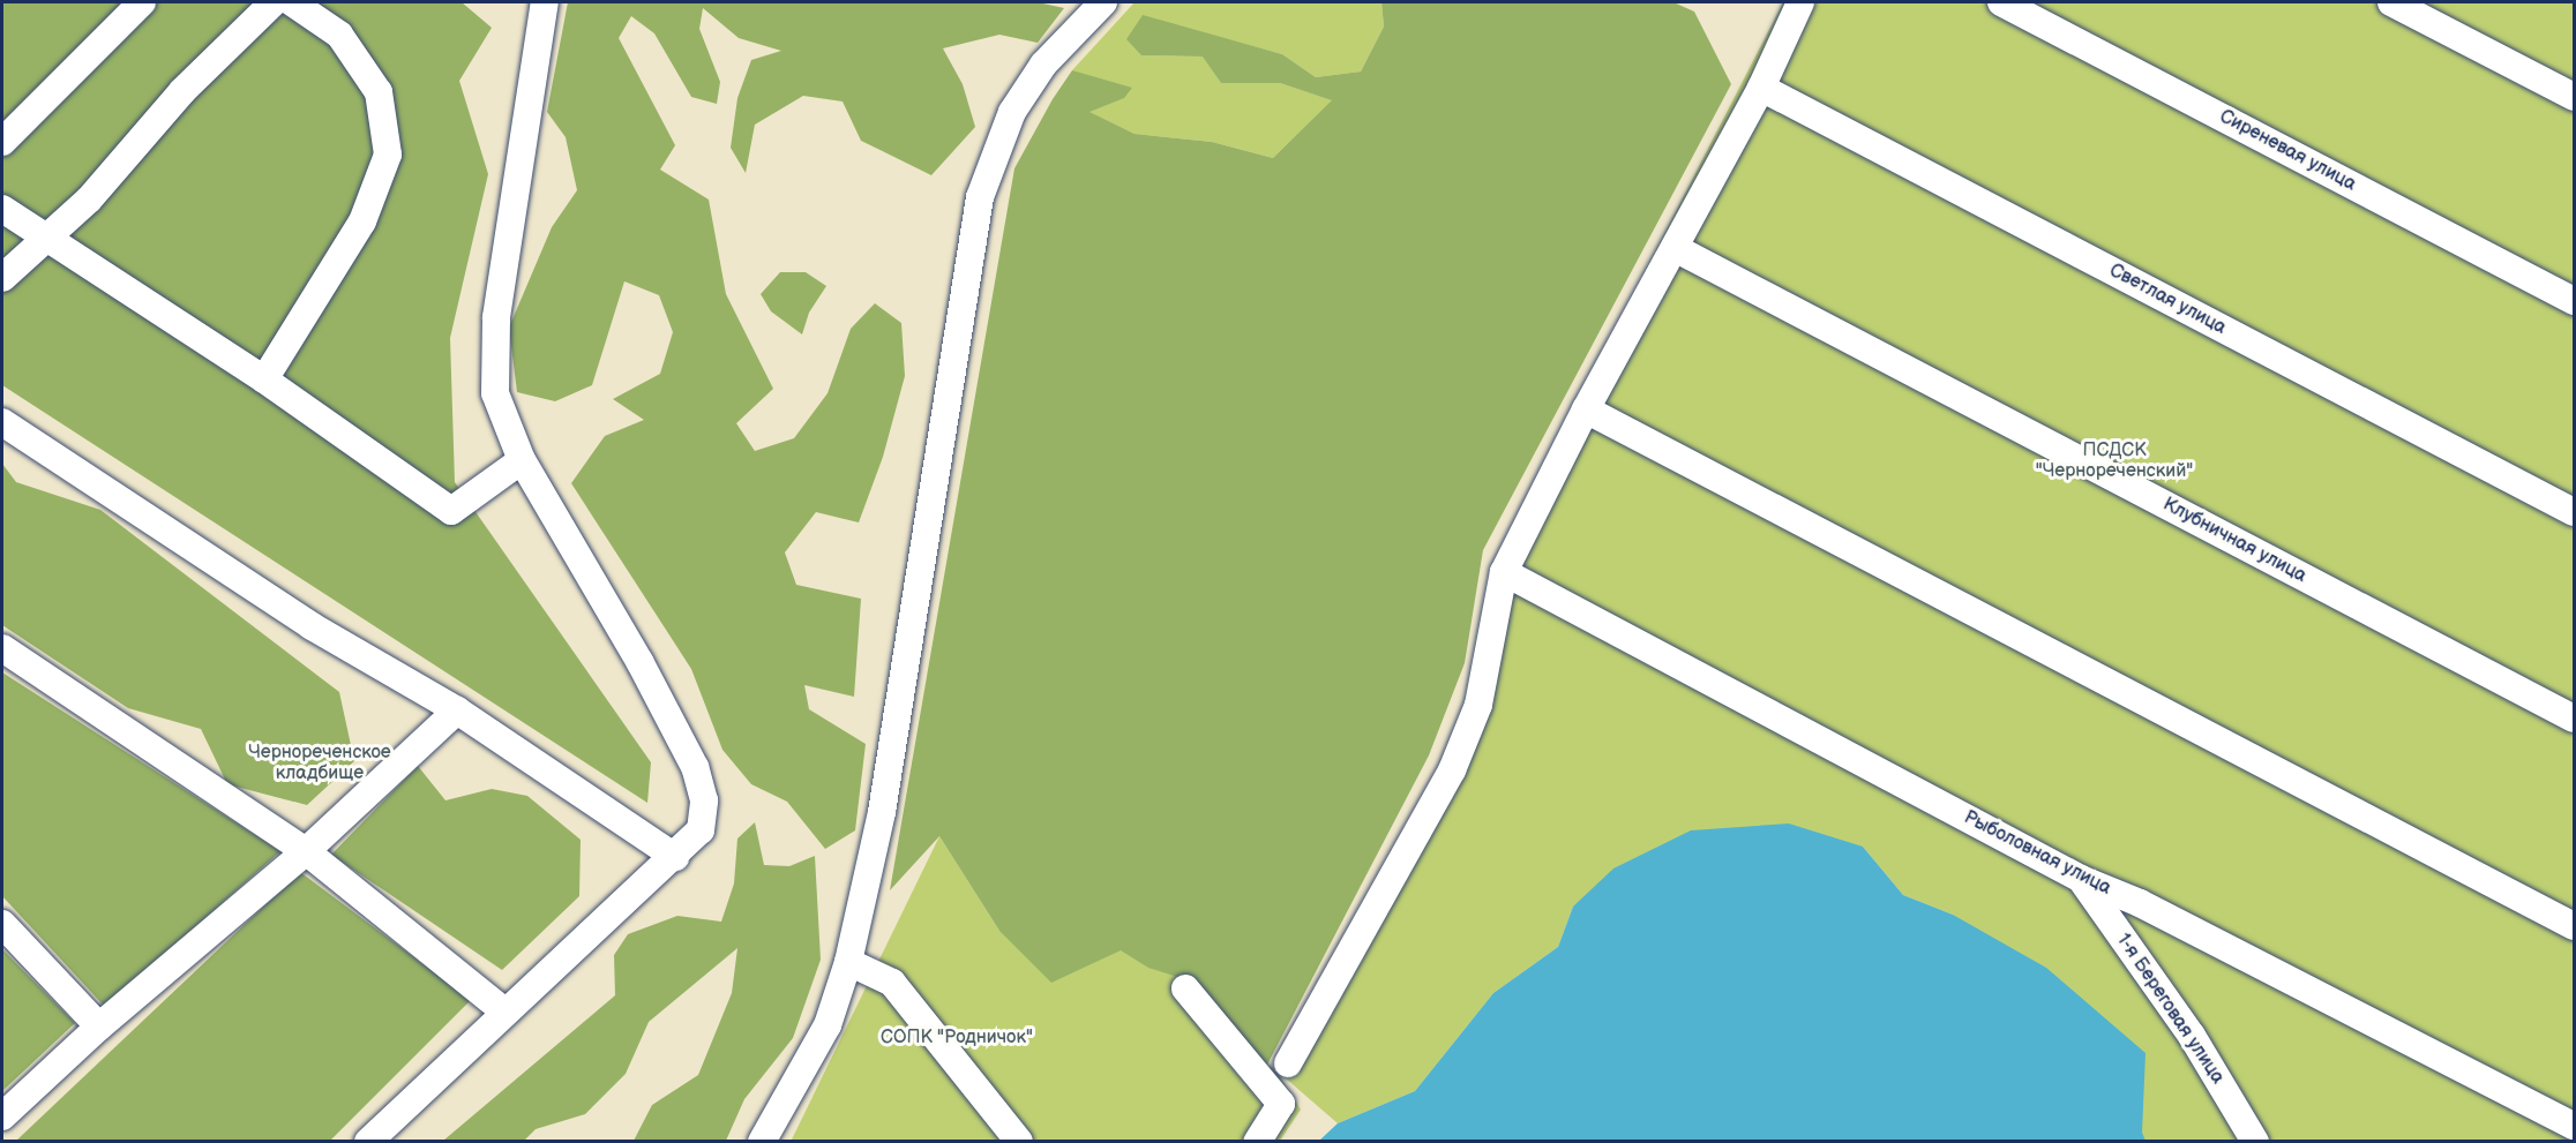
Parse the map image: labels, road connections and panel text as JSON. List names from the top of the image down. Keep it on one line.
{"streets":{"street":["Сиреневая улица","Светлая улица","Клубничная улица","Рыболовная улица","1-я Береговая улица"]},"crossings":[["Рыболовная улица","1-я Береговая улица"]],"parks":["ПСДСК \"Чернореченский\"","Чернореченское кладбище","СОПК \"Родничок\""]}
